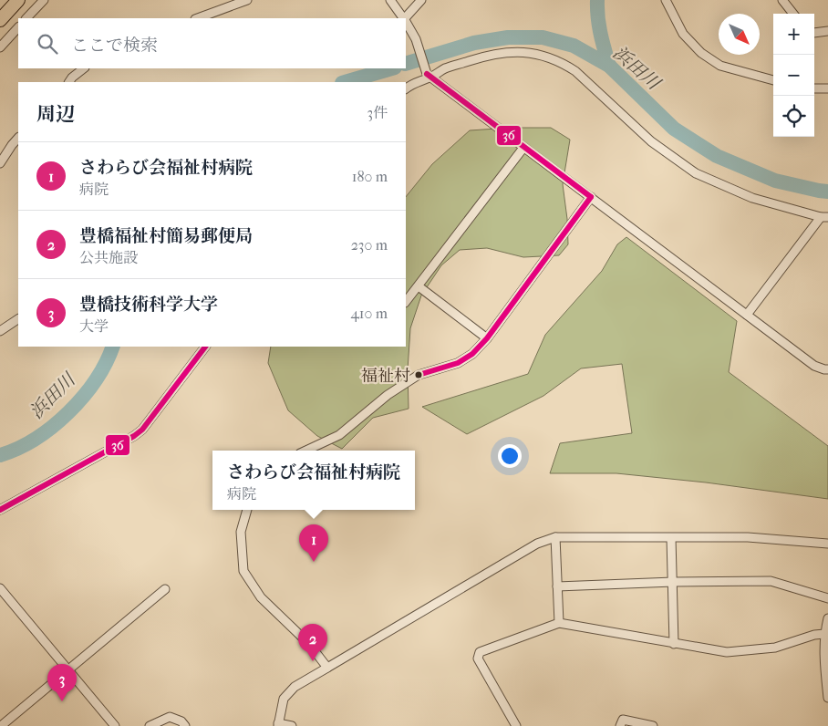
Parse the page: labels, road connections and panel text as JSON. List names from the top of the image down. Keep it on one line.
{"water":["浜田川"],"places":["福祉村"],"lines":["transit line 36"],"north":"bottom right","page":{"map_buttons":["+","−"],"search":"ここで検索","heading":["周辺","3件"],"list":[{"mark":"1","name":"さわらび会福祉村病院","note":"病院","value":"180 m"},{"mark":"2","name":"豊橋福祉村簡易郵便局","note":"公共施設","value":"230 m"},{"mark":"3","name":"豊橋技術科学大学","note":"大学","value":"410 m"}],"popup":["さわらび会福祉村病院","病院"],"pins":["1","2","3"]}}
